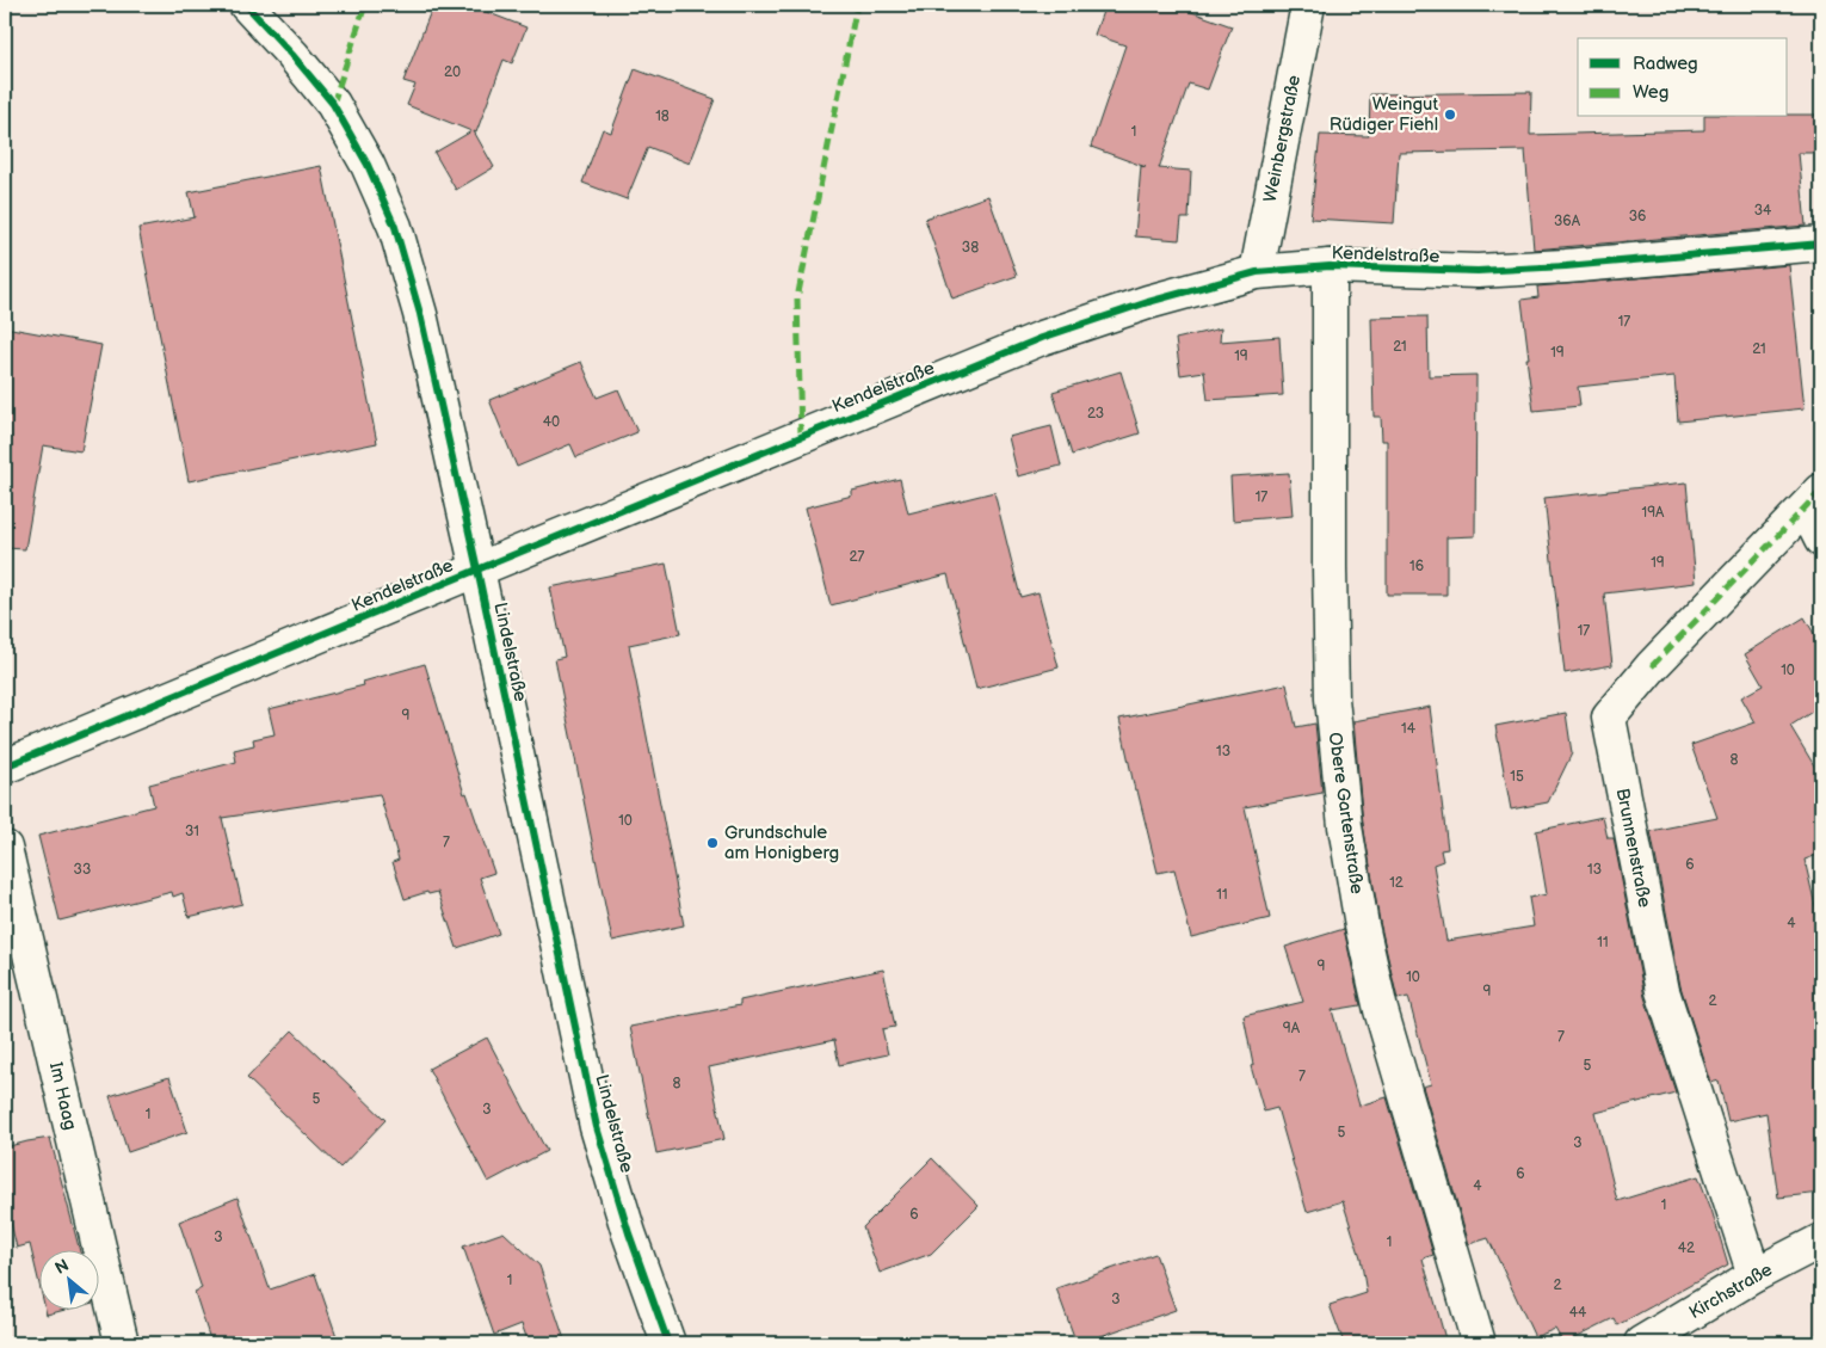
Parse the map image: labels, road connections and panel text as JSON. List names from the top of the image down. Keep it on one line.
{"streets":{"street":["Weinbergstraße","Kendelstraße","Lindelstraße","Obere Gartenstraße","Brunnenstraße","Im Haag","Kirchstraße"]},"crossings":[["Weinbergstraße","Kendelstraße"],["Kendelstraße","Lindelstraße"],["Kendelstraße","Obere Gartenstraße"],["Brunnenstraße","Kirchstraße"]],"places":["Weingut Rüdiger Fiehl","Grundschule am Honigberg"],"house_numbers":["20","18","1","34","36","36A","38","17","21","21","19","19","23","40","17","19A","27","19","16","17","10","9","14","13","8","15","10","31","7","6","33","13","12","11","4","11","9","10","9","2","9A","7","5","7","8","5","3","1","5","3","6","4","1","6","3","1","42","1","2","3","44"],"legend":["Radweg","Weg"],"north":"top left"}
